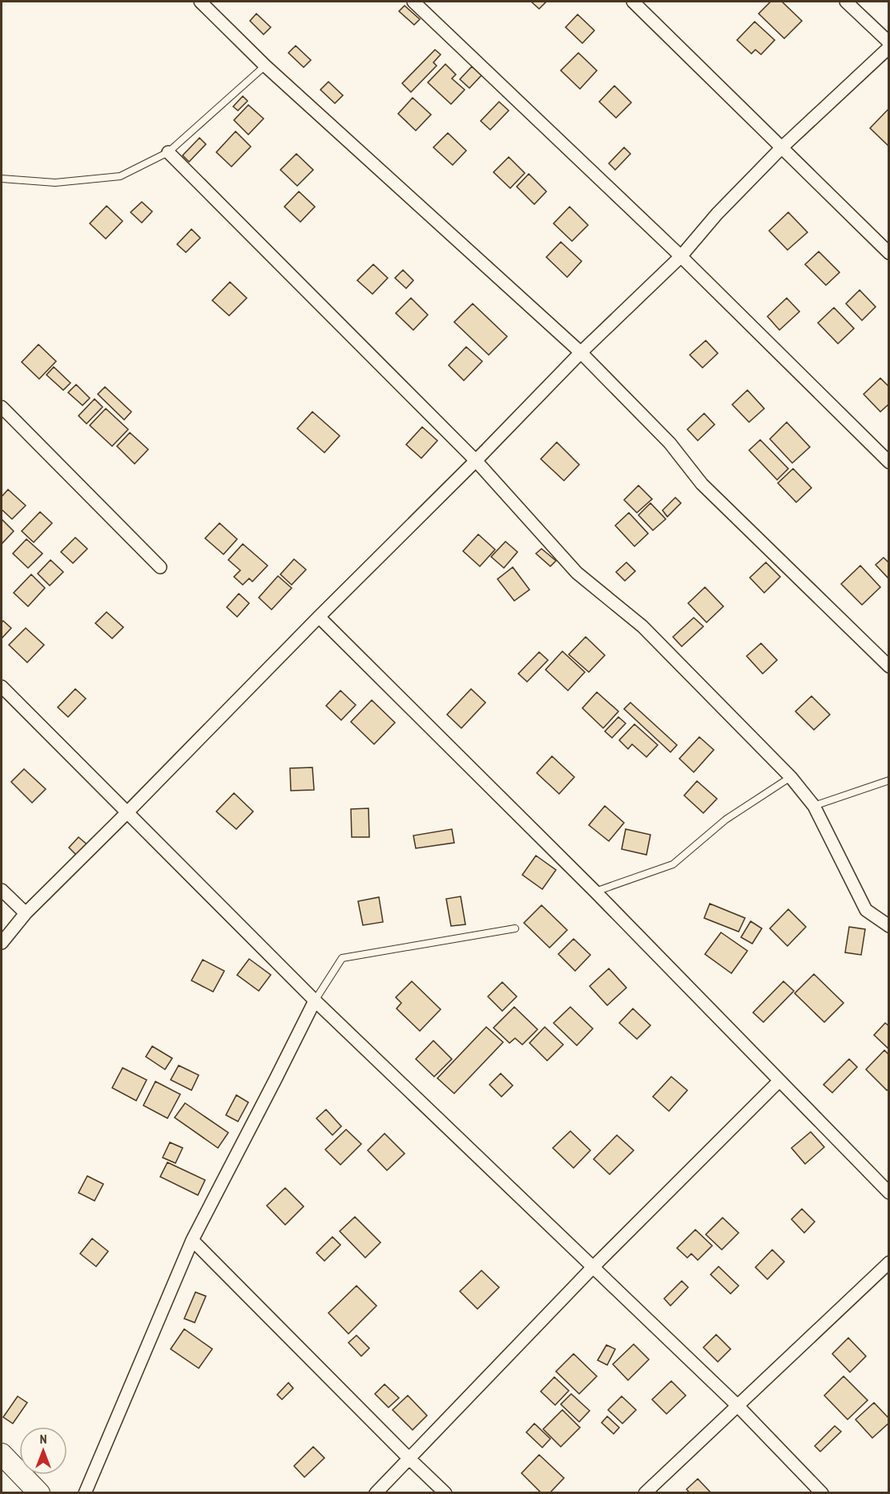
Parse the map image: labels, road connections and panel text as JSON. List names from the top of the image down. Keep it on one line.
{"north":"top"}
